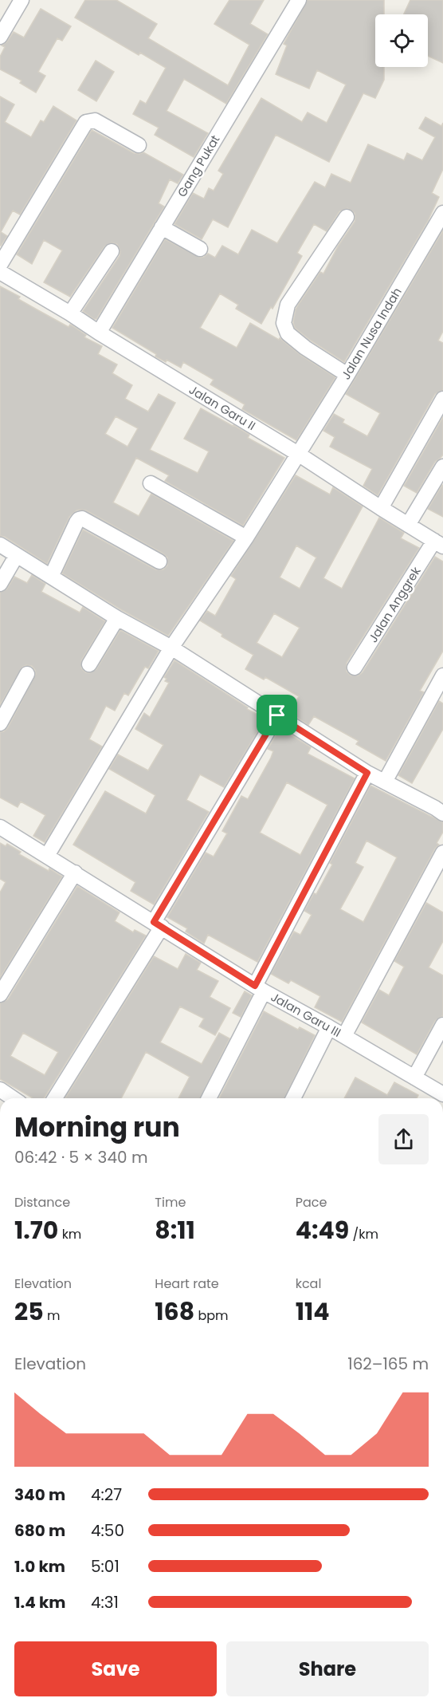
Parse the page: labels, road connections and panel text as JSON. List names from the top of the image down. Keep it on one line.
{"streets":{"street":["Gang Pukat","Jalan Nusa Indah","Jalan Garu II","Jalan Anggrek","Jalan Garu III"]},"crossings":[["Gang Pukat","Jalan Garu II"],["Jalan Nusa Indah","Jalan Garu II"],["Jalan Nusa Indah","Jalan Garu III"],["Jalan Garu II","Jalan Anggrek"]],"page":{"heading":["Morning run","06:42 · 5 × 340 m"],"stats":[["Distance","1.70 km"],["Time","8:11"],["Pace","4:49 /km"],["Elevation","25 m"],["Heart rate","168 bpm"],["kcal","114"]],"chart":["Elevation","162–165 m"],"list":[{"name":"340 m","note":"4:27"},{"name":"680 m","note":"4:50"},{"name":"1.0 km","note":"5:01"},{"name":"1.4 km","note":"4:31"}],"buttons":["Save","Share"]}}
